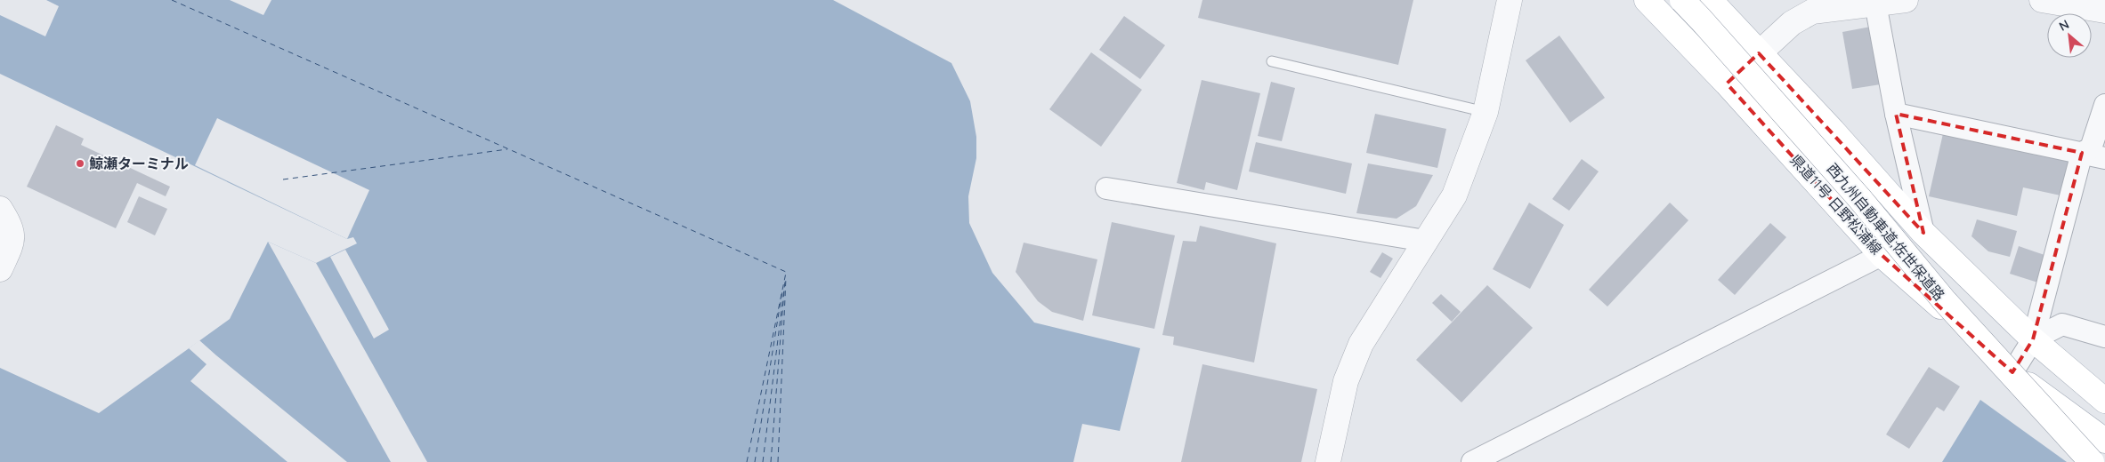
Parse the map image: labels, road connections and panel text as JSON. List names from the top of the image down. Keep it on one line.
{"streets":{"main road":["県道11号 日野松浦線","西九州自動車道;佐世保道路"]},"places":["鯨瀬ターミナル"],"north":"top left"}
